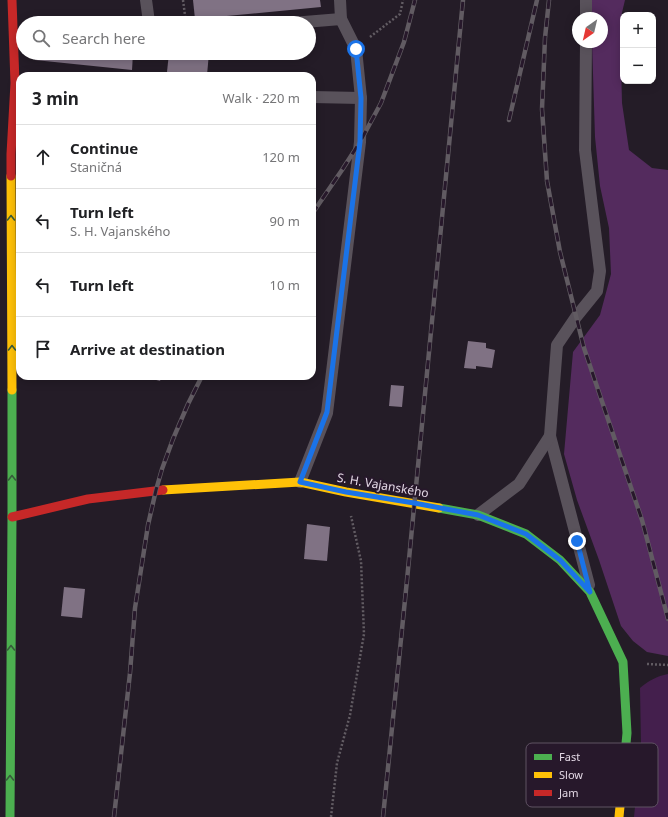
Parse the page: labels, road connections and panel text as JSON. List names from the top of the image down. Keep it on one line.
{"streets":{"street":["S. H. Vajanského"]},"legend":["Fast","Slow","Jam"],"north":"bottom left","page":{"map_buttons":["+","−"],"search":"Search here","heading":["3 min","Walk · 220 m"],"list":[["Continue","Staničná","120 m"],["Turn left","S. H. Vajanského","90 m"],["Turn left","10 m"],"Arrive at destination"]}}
